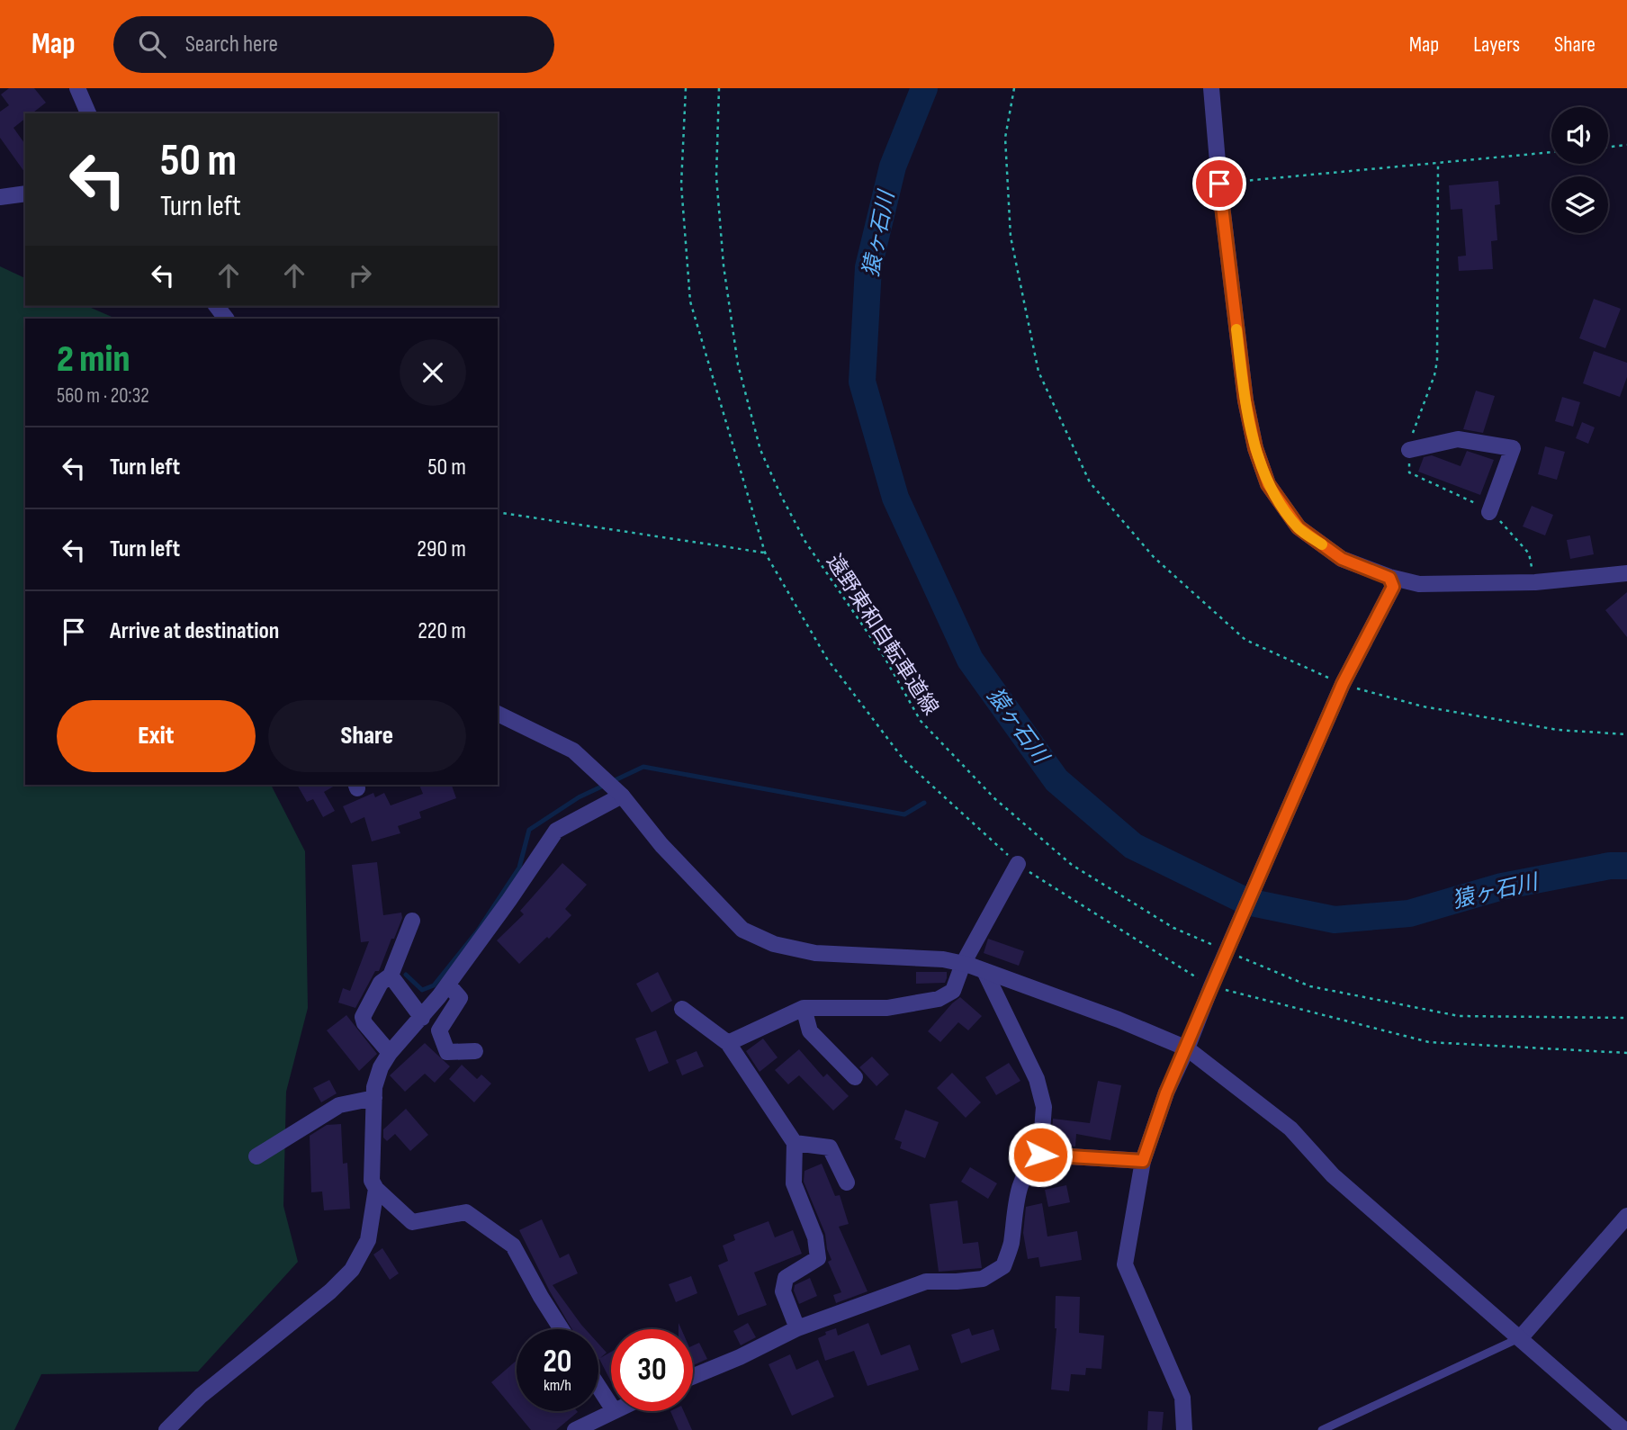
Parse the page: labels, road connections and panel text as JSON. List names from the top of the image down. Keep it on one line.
{"streets":{"path":["遠野東和自転車道線"]},"water":["猿ヶ石川"],"page":{"header":"Map","search":"Search here","nav":["Map","Layers","Share"],"turn":["50 m","Turn left"],"heading":["2 min","560 m · 20:32"],"list":[{"name":"Turn left","value":"50 m"},{"name":"Turn left","value":"290 m"},{"name":"Arrive at destination","value":"220 m"}],"buttons":["Exit","Share"],"speed":"20 km/h","limit":"30"}}
